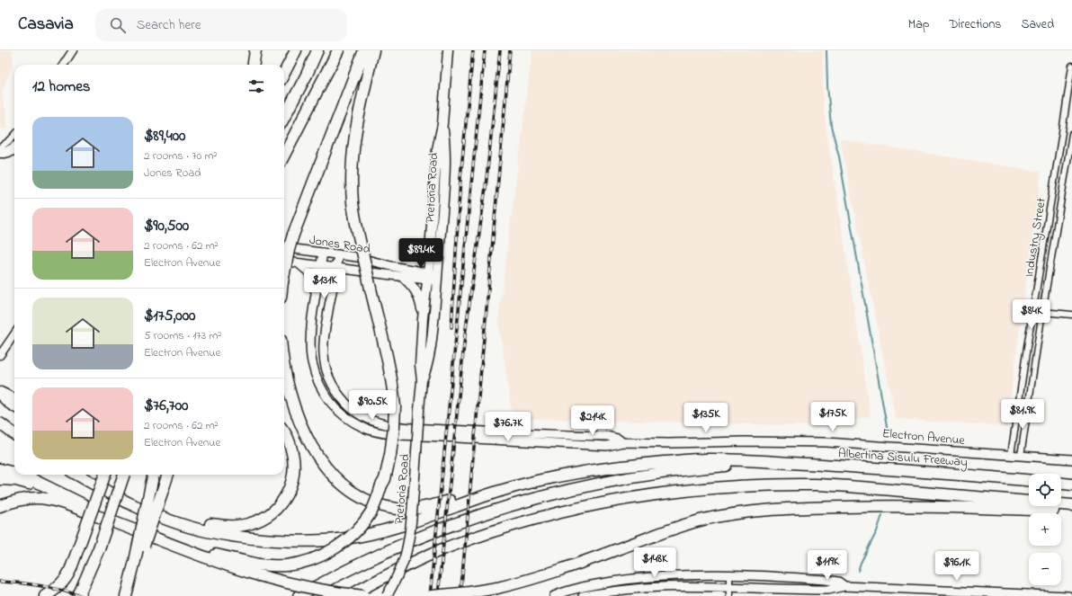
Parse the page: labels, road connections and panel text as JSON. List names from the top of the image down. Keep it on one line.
{"streets":{"highway":["Albertina Sisulu Freeway"],"main road":["Pretoria Road","Jones Road","Electron Avenue"],"street":["Industry Street"]},"crossings":[["Pretoria Road","Jones Road"],["Industry Street","Electron Avenue"],["Jones Road","Electron Avenue"]],"page":{"header":"Casavia","search":"Search here","nav":["Map","Directions","Saved"],"heading":"12 homes","list":[{"name":"$89,400","note":"2 rooms · 70 m² · Jones Road"},{"name":"$90,500","note":"2 rooms · 62 m² · Electron Avenue"},{"name":"$175,000","note":"5 rooms · 173 m² · Electron Avenue"},{"name":"$76,700","note":"2 rooms · 62 m² · Electron Avenue"}],"price":["$89.4K","$131K","$84K","$90.5K","$81.9K","$175K","$135K","$214K","$76.7K","$148K","$119K","$96.1K"],"map_buttons":["+","−"]}}
